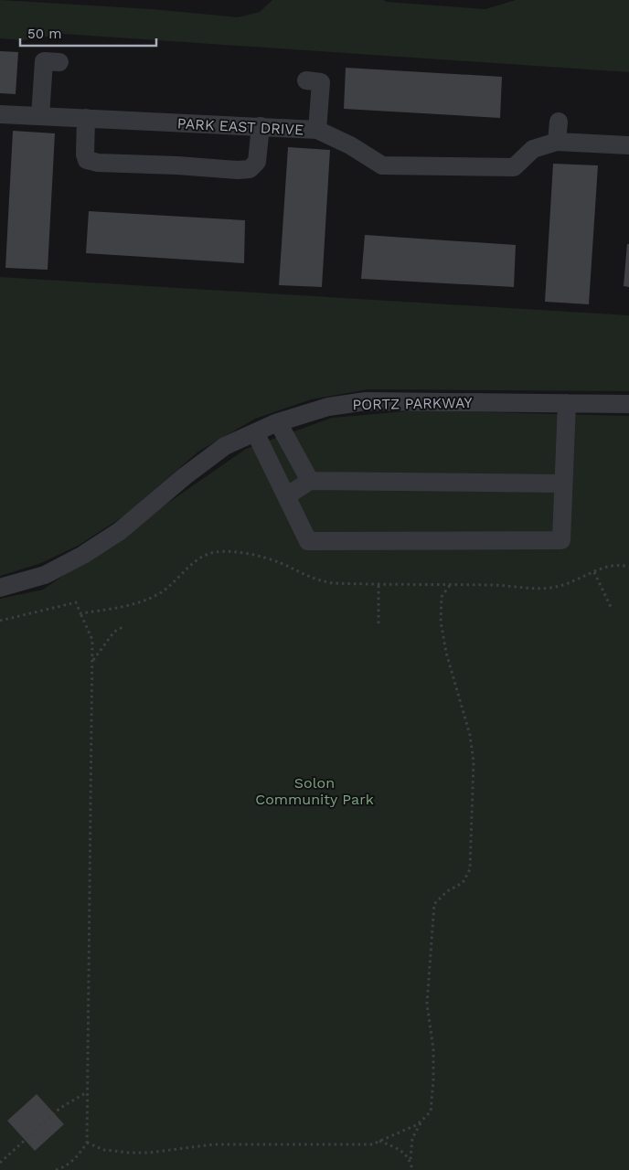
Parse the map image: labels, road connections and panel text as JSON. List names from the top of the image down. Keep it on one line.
{"streets":{"street":["PARK EAST DRIVE","PORTZ PARKWAY"]},"parks":["Solon Community Park"],"scale_bar":"50 m"}
